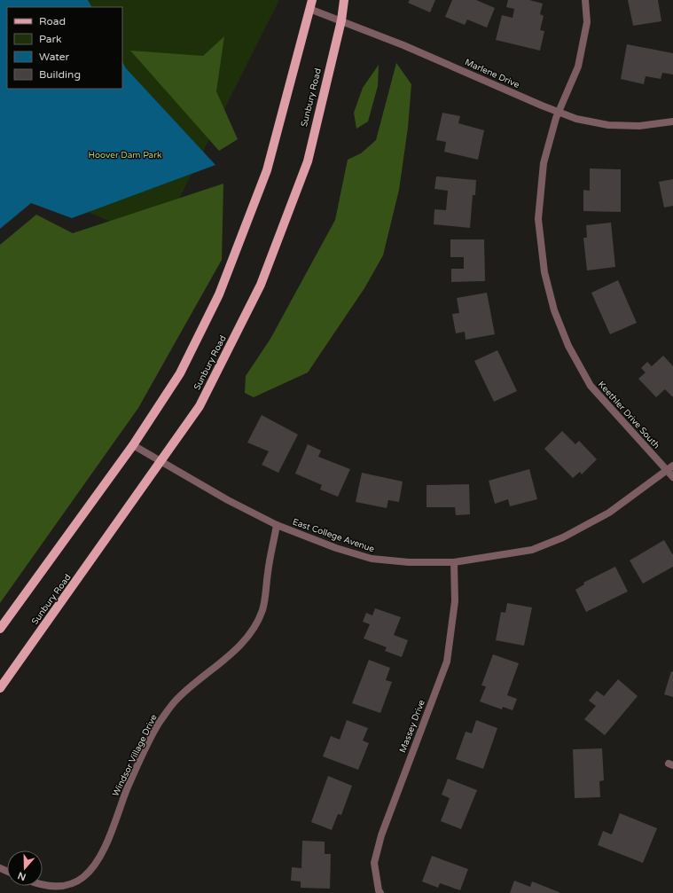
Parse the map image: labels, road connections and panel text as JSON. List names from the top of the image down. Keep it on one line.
{"streets":{"main road":["Sunbury Road"],"street":["Marlene Drive","Keethler Drive South","East College Avenue","Massey Drive","Windsor Village Drive"]},"crossings":[["Marlene Drive","Sunbury Road"],["Marlene Drive","Keethler Drive South"],["Sunbury Road","East College Avenue"],["Keethler Drive South","East College Avenue"],["East College Avenue","Massey Drive"],["East College Avenue","Windsor Village Drive"]],"parks":["Hoover Dam Park"],"legend":["Road","Park","Water","Building"],"north":"bottom"}
